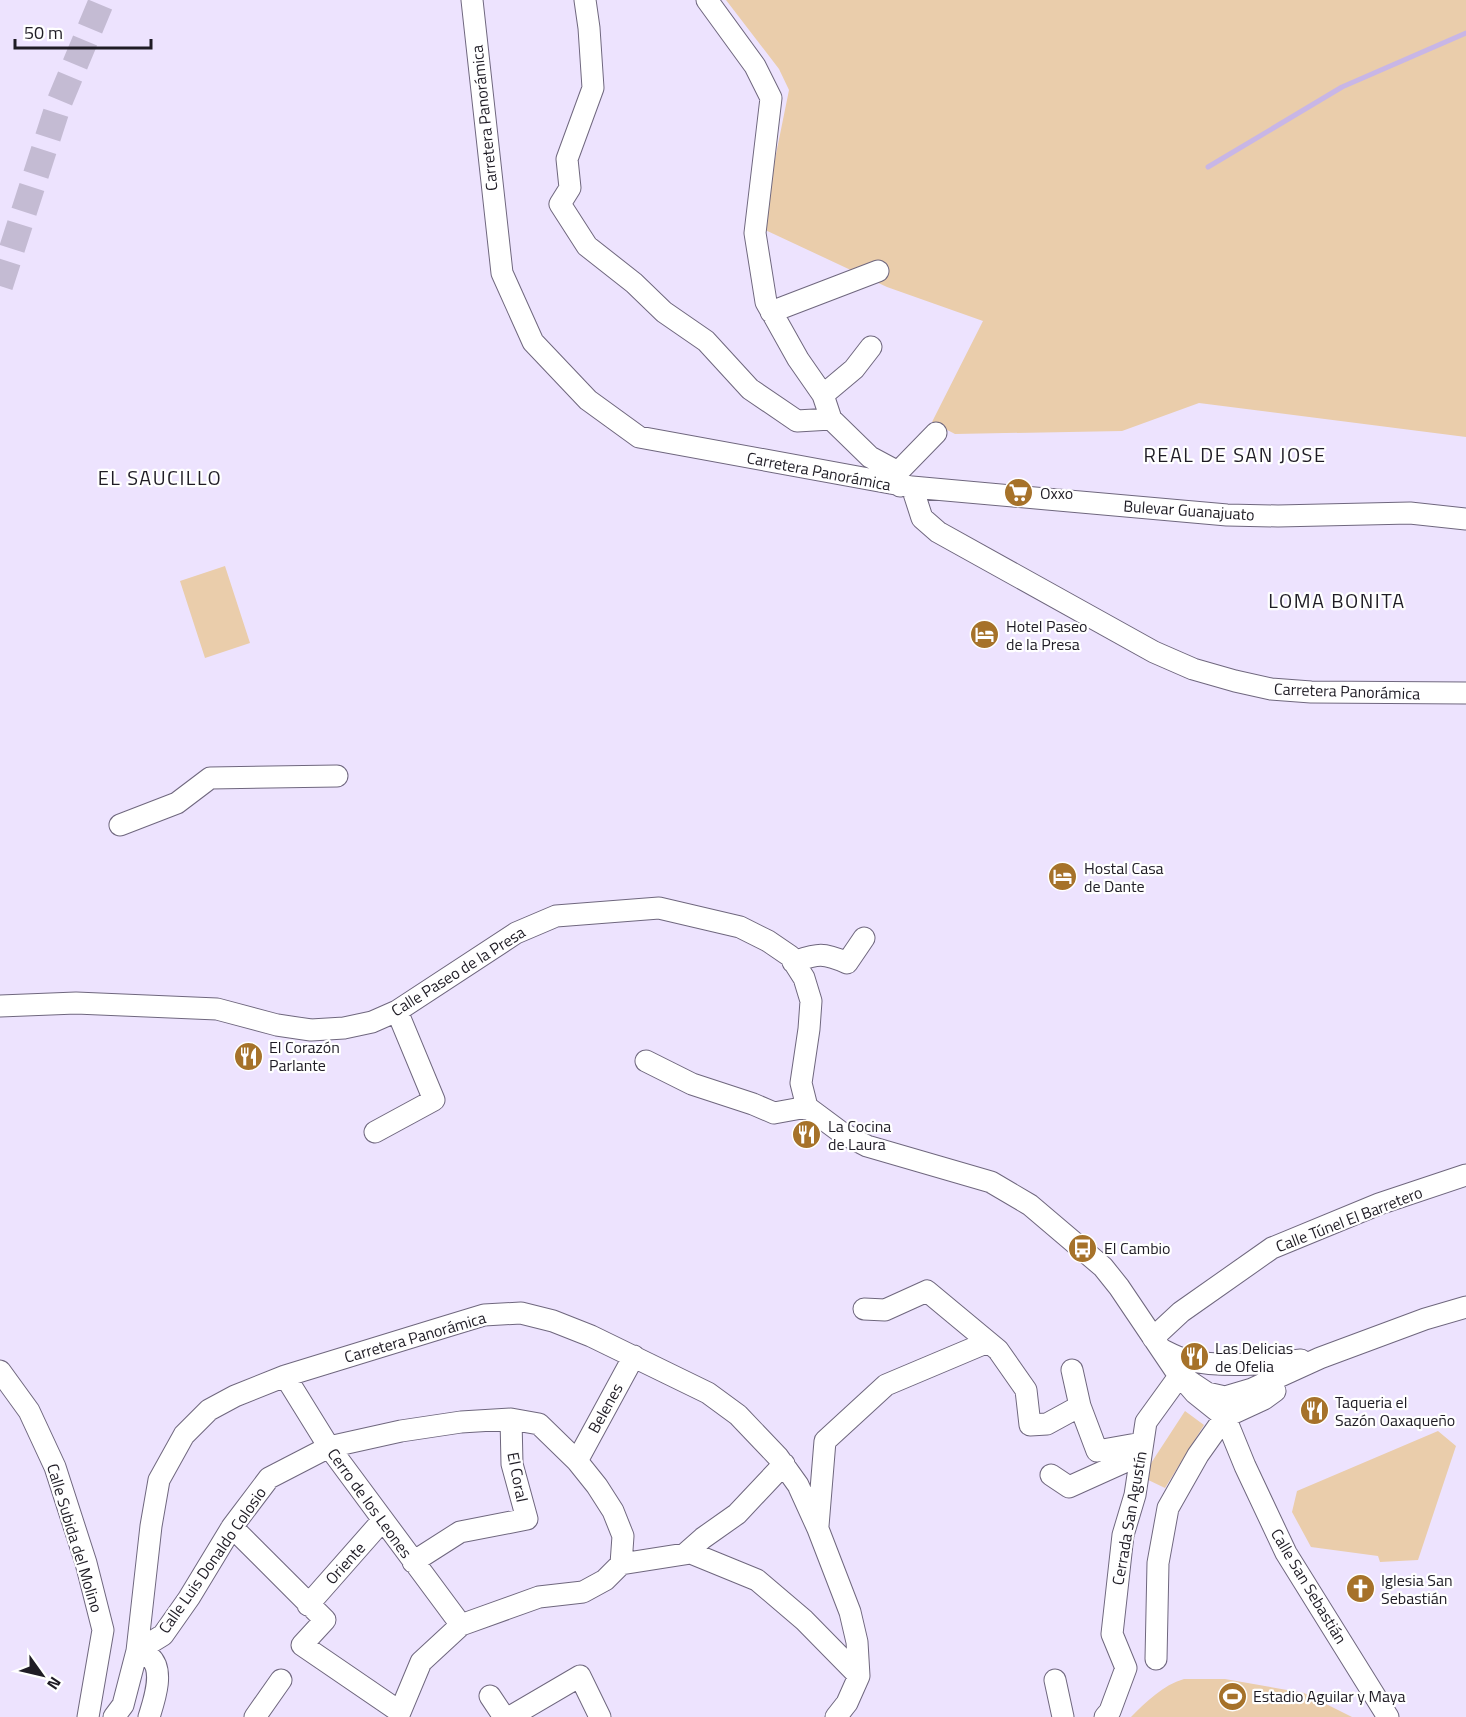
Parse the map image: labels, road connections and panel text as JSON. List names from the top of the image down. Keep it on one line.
{"streets":{"street":["Carretera Panorámica","Bulevar Guanajuato","Calle Paseo de la Presa","Calle Túnel El Barretero","Belenes","El Coral","Cerro de los Leones","Cerrada San Agustín","Calle Subida del Molino","Calle Luis Donaldo Colosio","Oriente","Calle San Sebastián"]},"crossings":[["Carretera Panorámica","Bulevar Guanajuato"],["Carretera Panorámica","Belenes"],["Carretera Panorámica","Cerro de los Leones"],["Carretera Panorámica","Calle Luis Donaldo Colosio"],["Belenes","Calle Luis Donaldo Colosio"],["El Coral","Cerro de los Leones"],["El Coral","Calle Luis Donaldo Colosio"],["Cerro de los Leones","Calle Luis Donaldo Colosio"],["Cerro de los Leones","Oriente"]],"districts":["REAL DE SAN JOSE","EL SAUCILLO","LOMA BONITA"],"places":{"supermarket":["Oxxo"],"hotel":["Hotel Paseo de la Presa","Hostal Casa de Dante"],"restaurant":["El Corazón Parlante","La Cocina de Laura","Las Delicias de Ofelia","Taqueria el Sazón Oaxaqueño"],"bus stop":["El Cambio"],"church":["Iglesia San Sebastián"],"sports":["Estadio Aguilar y Maya"]},"scale_bar":"50 m","north":"bottom right"}
